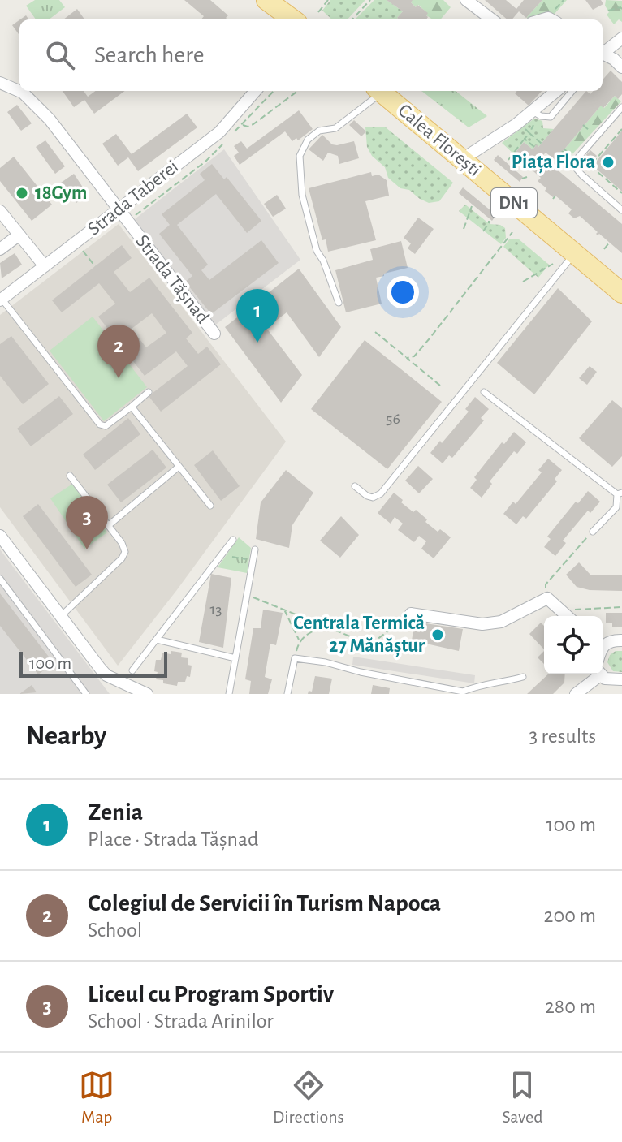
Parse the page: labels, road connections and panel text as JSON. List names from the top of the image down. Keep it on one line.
{"streets":{"main road":["Calea Florești","DN1"],"street":["Strada Taberei","Strada Tășnad"]},"crossings":[["Strada Taberei","Strada Tășnad"]],"places":["Piața Flora","18Gym","Centrala Termică 27 Mănăștur"],"house_numbers":["56","13"],"scale_bar":"100 m","page":{"search":"Search here","pins":["1","2","3"],"scale":"100 m","heading":["Nearby","3 results"],"list":[{"mark":"1","name":"Zenia","note":"Place · Strada Tășnad","value":"100 m"},{"mark":"2","name":"Colegiul de Servicii în Turism Napoca","note":"School","value":"200 m"},{"mark":"3","name":"Liceul cu Program Sportiv","note":"School · Strada Arinilor","value":"280 m"}],"nav":["Map","Directions","Saved"]}}
